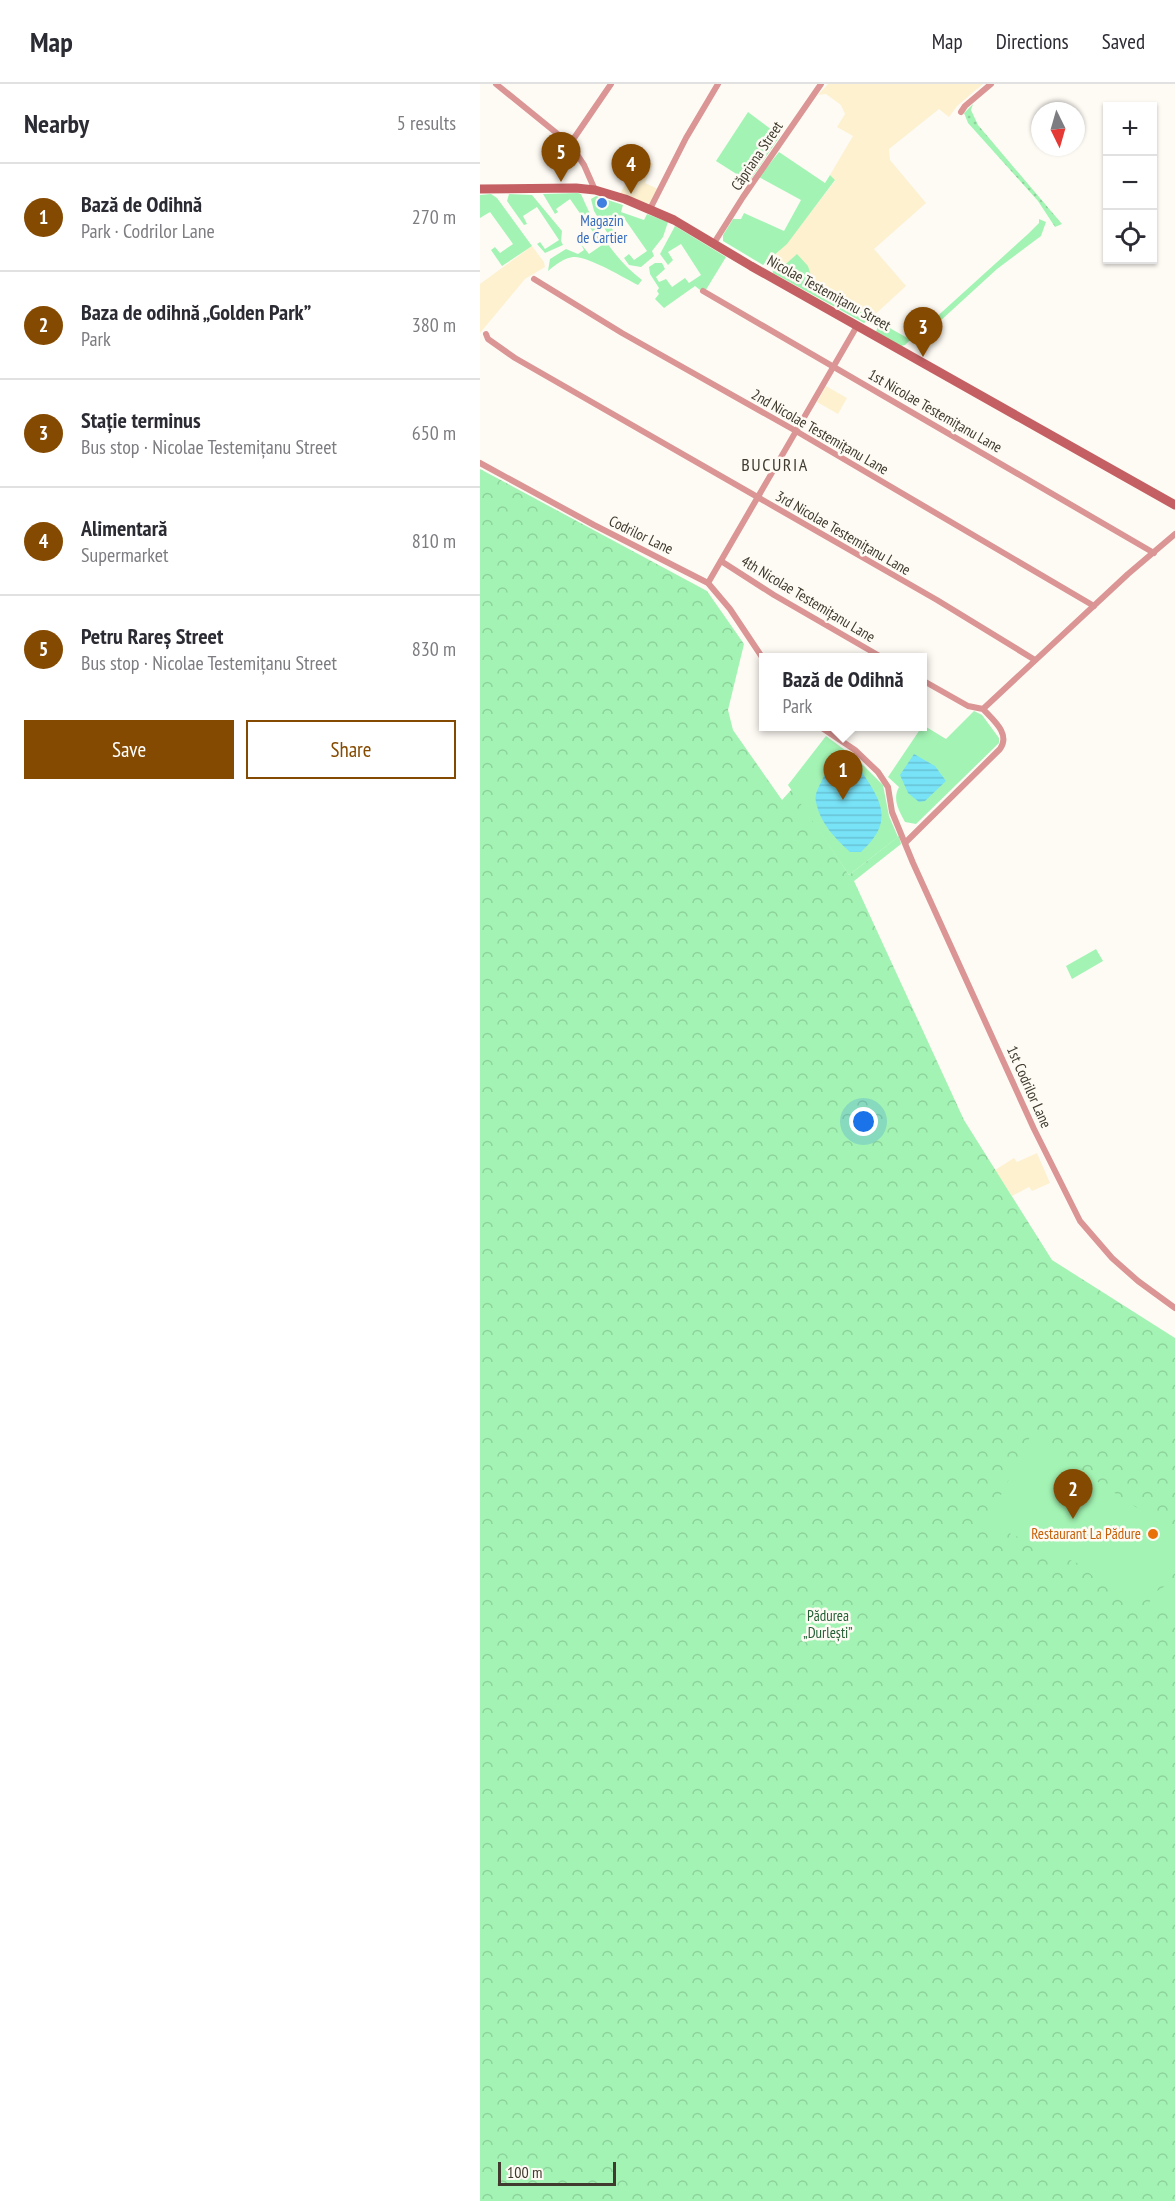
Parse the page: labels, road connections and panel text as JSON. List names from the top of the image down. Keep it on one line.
{"streets":{"street":["Căpriana Street","Nicolae Testemițanu Street","1st Nicolae Testemițanu Lane","2nd Nicolae Testemițanu Lane","3rd Nicolae Testemițanu Lane","Codrilor Lane","4th Nicolae Testemițanu Lane","1st Codrilor Lane"]},"crossings":[["Căpriana Street","Nicolae Testemițanu Street"]],"districts":["BUCURIA"],"parks":["Pădurea „Durlești”"],"places":["Magazin de Cartier","Restaurant La Pădure"],"scale_bar":"100 m","north":"bottom","page":{"header":"Map","nav":["Map","Directions","Saved"],"heading":["Nearby","5 results"],"map_buttons":["+","−"],"pins":["5","4","3","1","2"],"list":[{"mark":"1","name":"Bază de Odihnă","note":"Park · Codrilor Lane","value":"270 m"},{"mark":"2","name":"Baza de odihnă „Golden Park”","note":"Park","value":"380 m"},{"mark":"3","name":"Stație terminus","note":"Bus stop · Nicolae Testemițanu Street","value":"650 m"},{"mark":"4","name":"Alimentară","note":"Supermarket","value":"810 m"},{"mark":"5","name":"Petru Rareș Street","note":"Bus stop · Nicolae Testemițanu Street","value":"830 m"}],"popup":["Bază de Odihnă","Park"],"buttons":["Save","Share"],"scale":"100 m"}}
